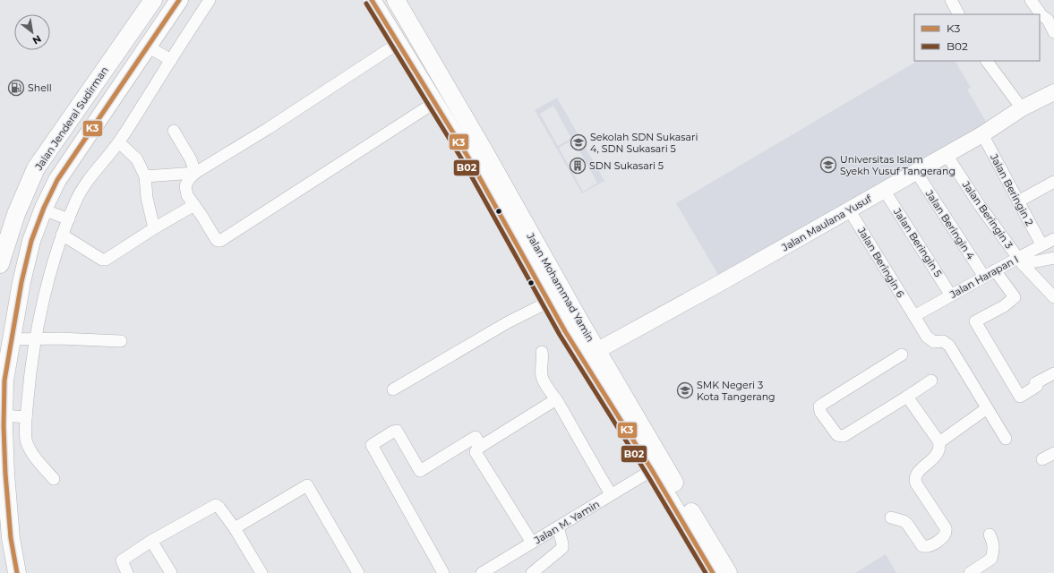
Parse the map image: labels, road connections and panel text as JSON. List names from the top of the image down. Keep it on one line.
{"streets":{"main road":["Jalan Jenderal Sudirman","Jalan Mohammad Yamin"],"street":["Jalan Beringin 2","Jalan Beringin 3","Jalan Maulana Yusuf","Jalan Beringin 4","Jalan Beringin 5","Jalan Beringin 6","Jalan Harapan I","Jalan M. Yamin"]},"crossings":[["Jalan Beringin 2","Jalan Maulana Yusuf"],["Jalan Beringin 2","Jalan Harapan I"],["Jalan Beringin 3","Jalan Maulana Yusuf"],["Jalan Beringin 3","Jalan Harapan I"],["Jalan Maulana Yusuf","Jalan Beringin 4"],["Jalan Maulana Yusuf","Jalan Beringin 5"],["Jalan Maulana Yusuf","Jalan Beringin 6"],["Jalan Maulana Yusuf","Jalan Mohammad Yamin"],["Jalan Beringin 4","Jalan Harapan I"],["Jalan Beringin 5","Jalan Harapan I"],["Jalan Beringin 6","Jalan Harapan I"],["Jalan Mohammad Yamin","Jalan M. Yamin"]],"places":{"fuel station":["Shell"],"school or university":["Sekolah SDN Sukasari 4, SDN Sukasari 5","Universitas Islam Syekh Yusuf Tangerang","SMK Negeri 3 Kota Tangerang"],"building":["SDN Sukasari 5"]},"lines":["transit line K3","transit line B02"],"legend":["K3","B02"],"north":"bottom right"}
